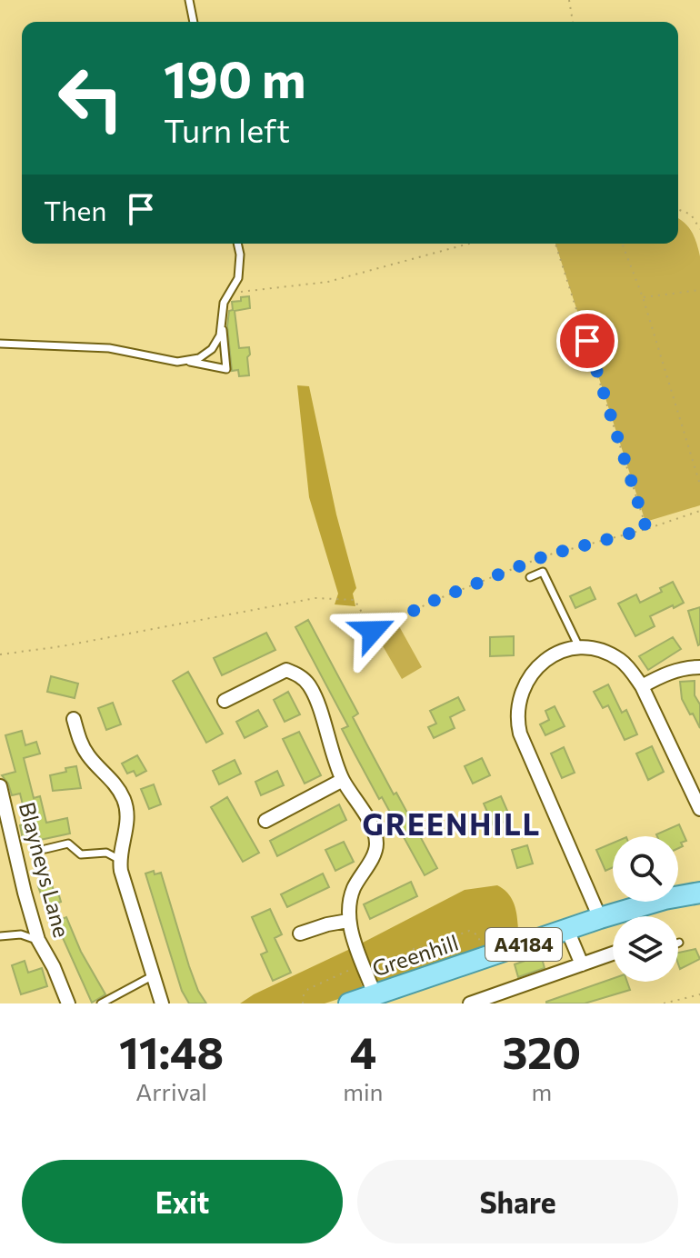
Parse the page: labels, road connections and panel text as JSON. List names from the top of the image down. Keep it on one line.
{"streets":{"main road":["A4184","Greenhill"],"street":["Blayneys Lane"]},"districts":["GREENHILL"],"page":{"turn":["190 m","Turn left"],"then":"Then","eta":["11:48","Arrival","4","min","320","m"],"buttons":["Exit","Share"]}}
